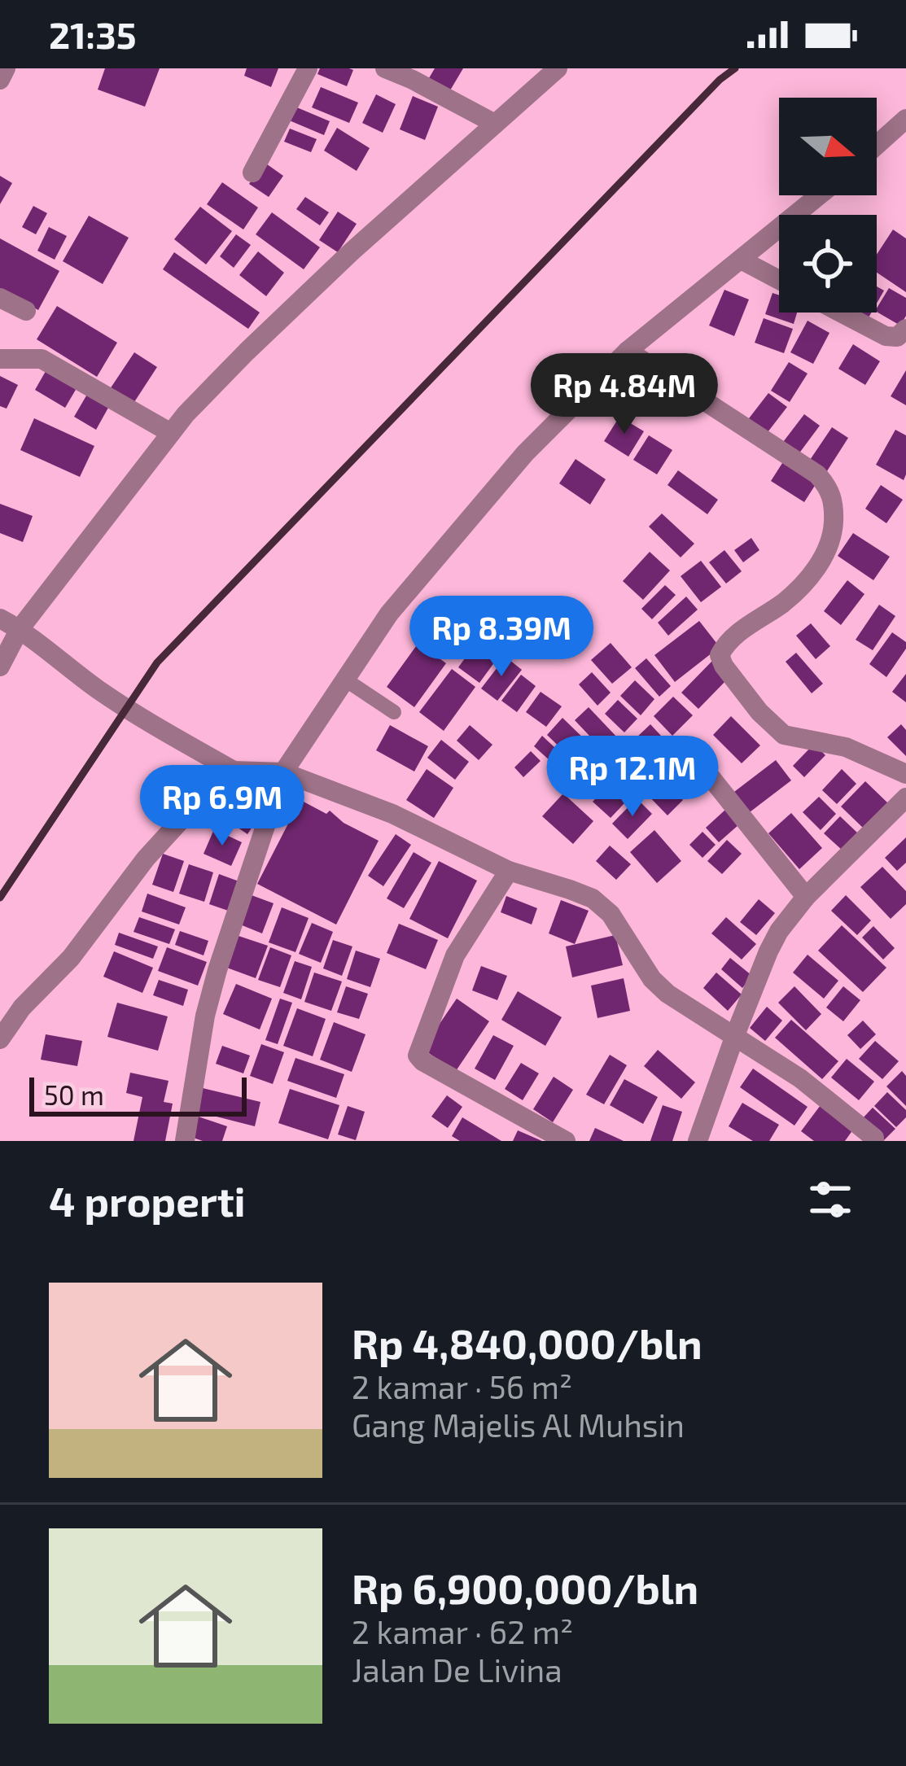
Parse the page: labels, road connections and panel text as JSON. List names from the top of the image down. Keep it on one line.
{"scale_bar":"50 m","north":"right","page":{"status":"21:35","price":["Rp 4.84M","Rp 8.39M","Rp 12.1M","Rp 6.9M"],"scale":"50 m","heading":"4 properti","list":[{"name":"Rp 4,840,000/bln","note":"2 kamar · 56 m² · Gang Majelis Al Muhsin"},{"name":"Rp 6,900,000/bln","note":"2 kamar · 62 m² · Jalan De Livina"}]}}
